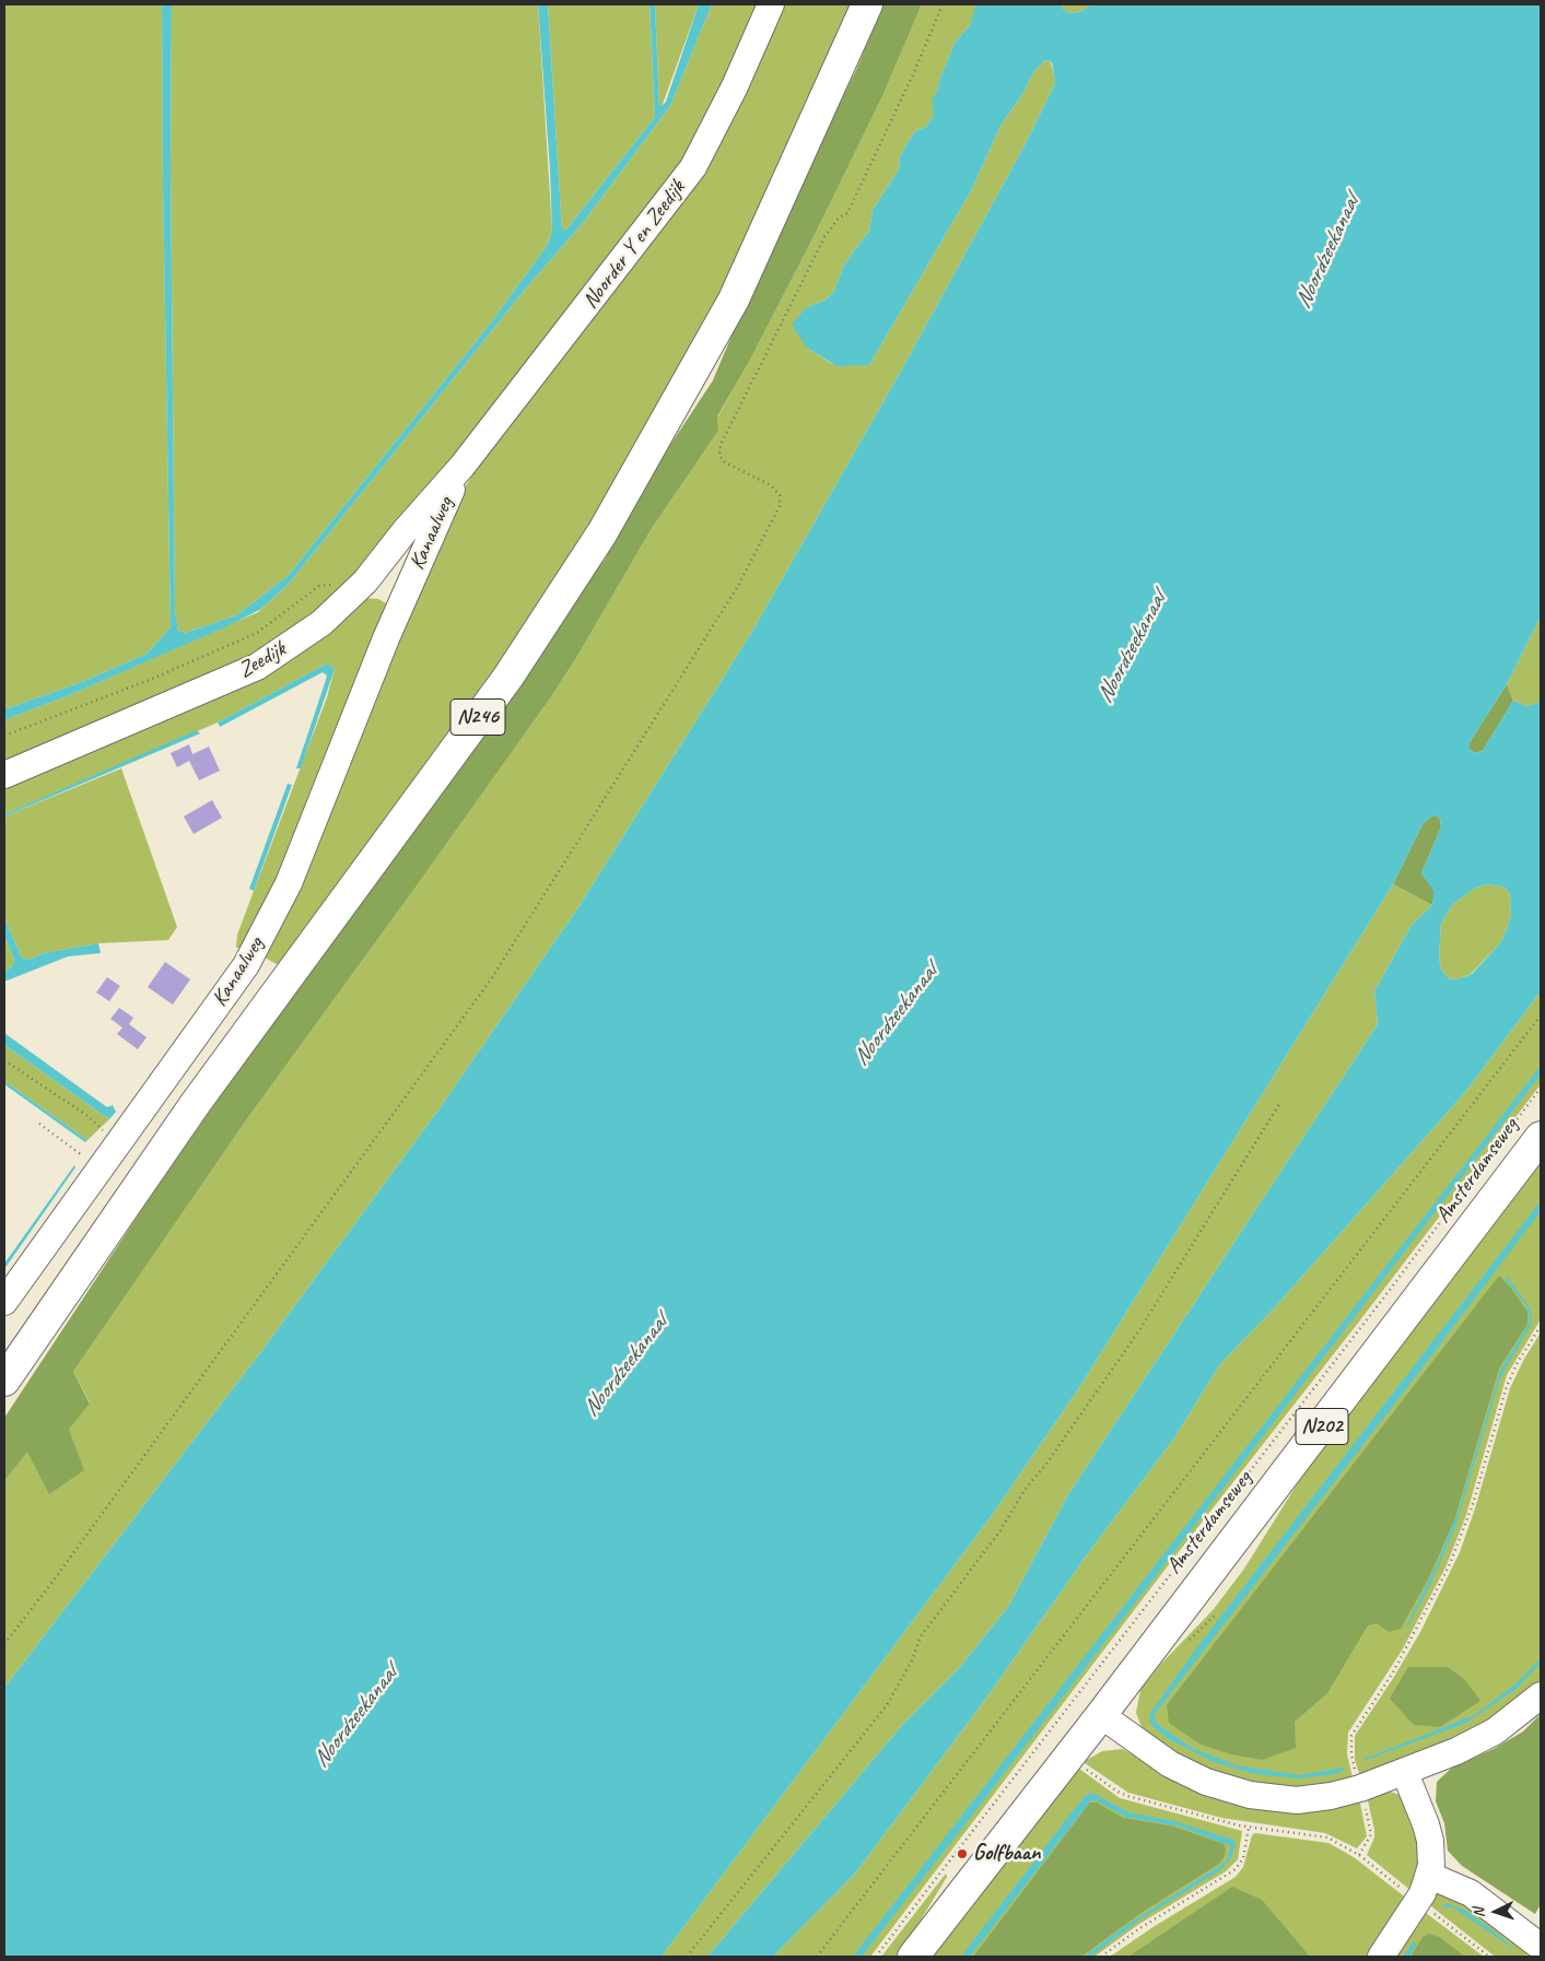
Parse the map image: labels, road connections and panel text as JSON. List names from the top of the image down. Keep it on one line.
{"streets":{"main road":["N246","Amsterdamseweg","N202"],"street":["Noorder Y en Zeedijk","Kanaalweg","Zeedijk"]},"crossings":[["Noorder Y en Zeedijk","Kanaalweg"],["Noorder Y en Zeedijk","Zeedijk"],["Kanaalweg","Zeedijk"]],"water":["Noordzeekanaal"],"places":["Golfbaan"],"north":"left"}
